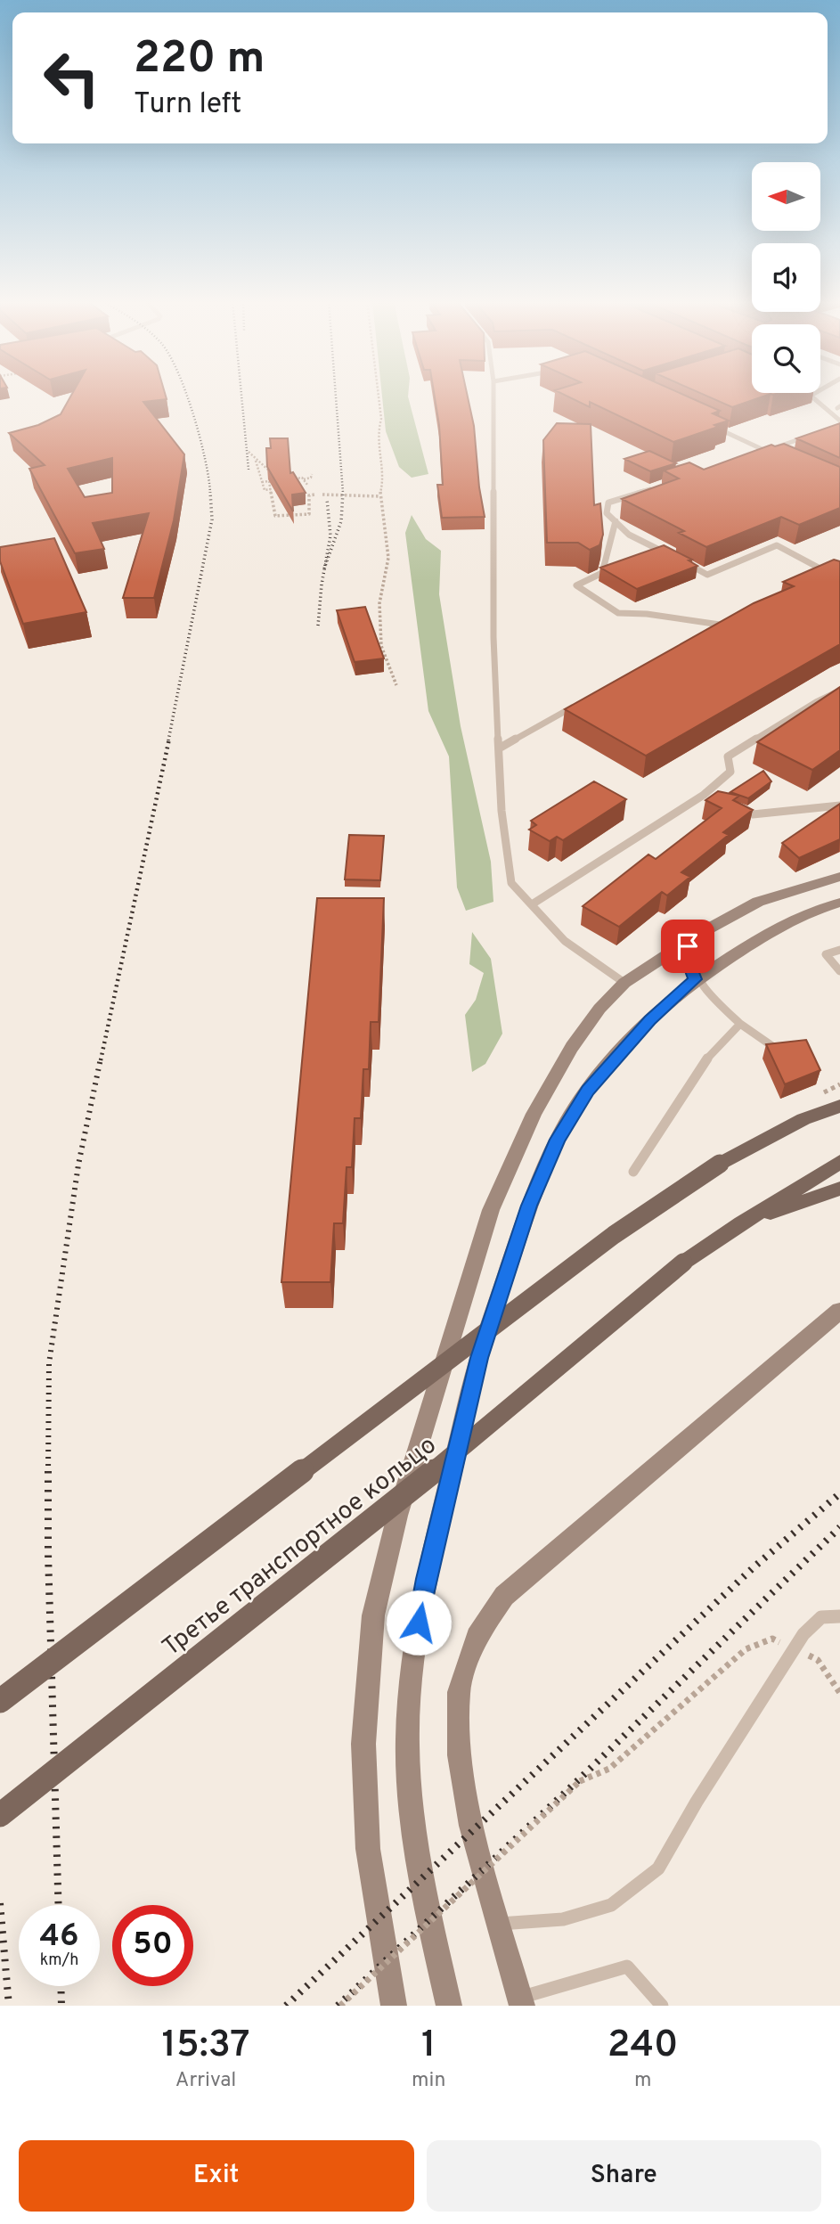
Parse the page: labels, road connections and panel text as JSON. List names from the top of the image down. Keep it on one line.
{"streets":{"main road":["Третье транспортное кольцо"]},"north":"left","page":{"turn":["220 m","Turn left"],"speed":"46 km/h","limit":"50","eta":["15:37","Arrival","1","min","240","m"],"buttons":["Exit","Share"]}}
